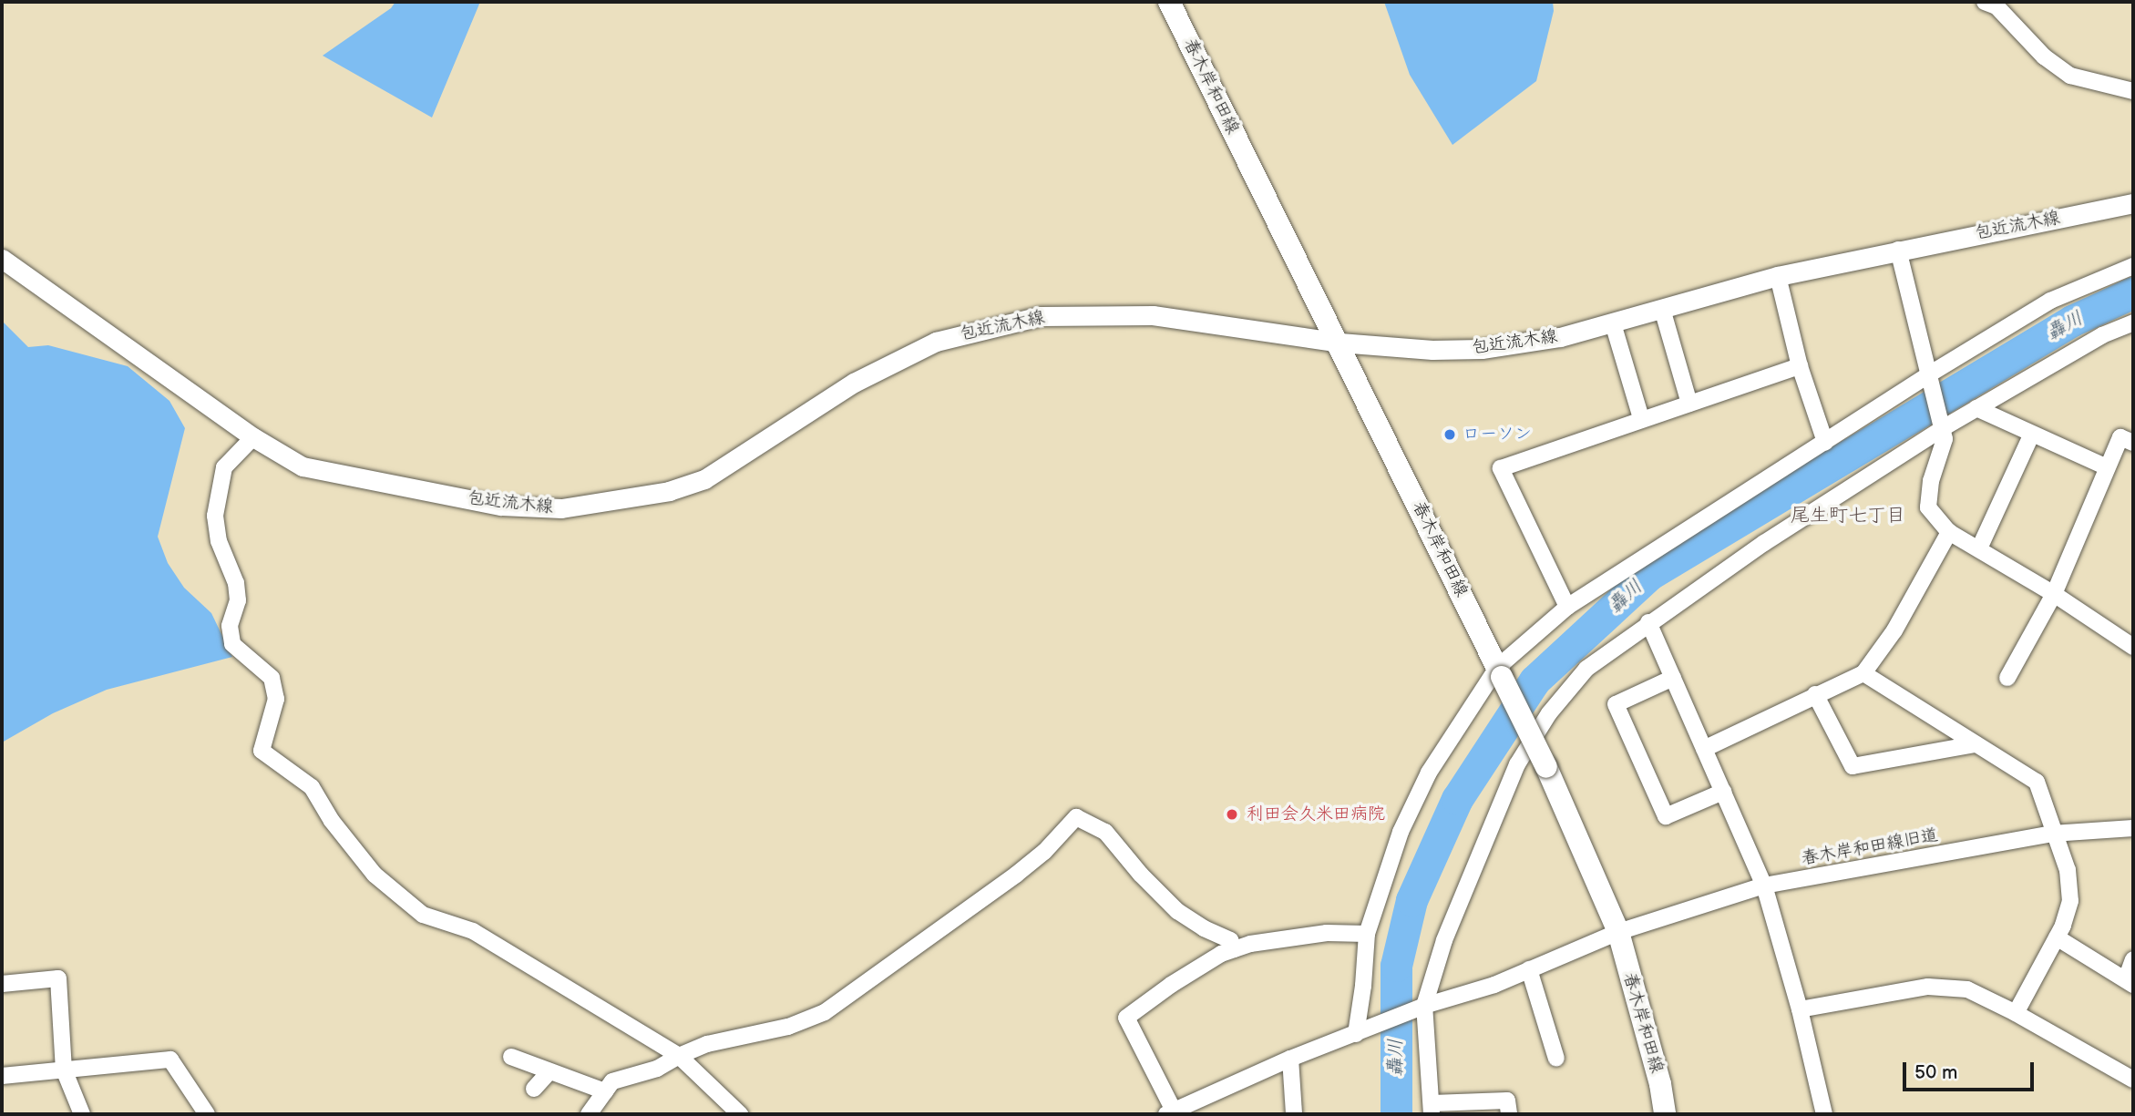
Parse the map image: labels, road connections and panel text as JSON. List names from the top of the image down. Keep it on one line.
{"streets":{"main road":["春木岸和田線"],"street":["包近流木線","春木岸和田線旧道"]},"crossings":[["春木岸和田線","包近流木線"],["春木岸和田線","春木岸和田線旧道"]],"districts":["尾生町七丁目"],"water":["轟川"],"places":["ローソン","利田会久米田病院"],"scale_bar":"50 m"}
